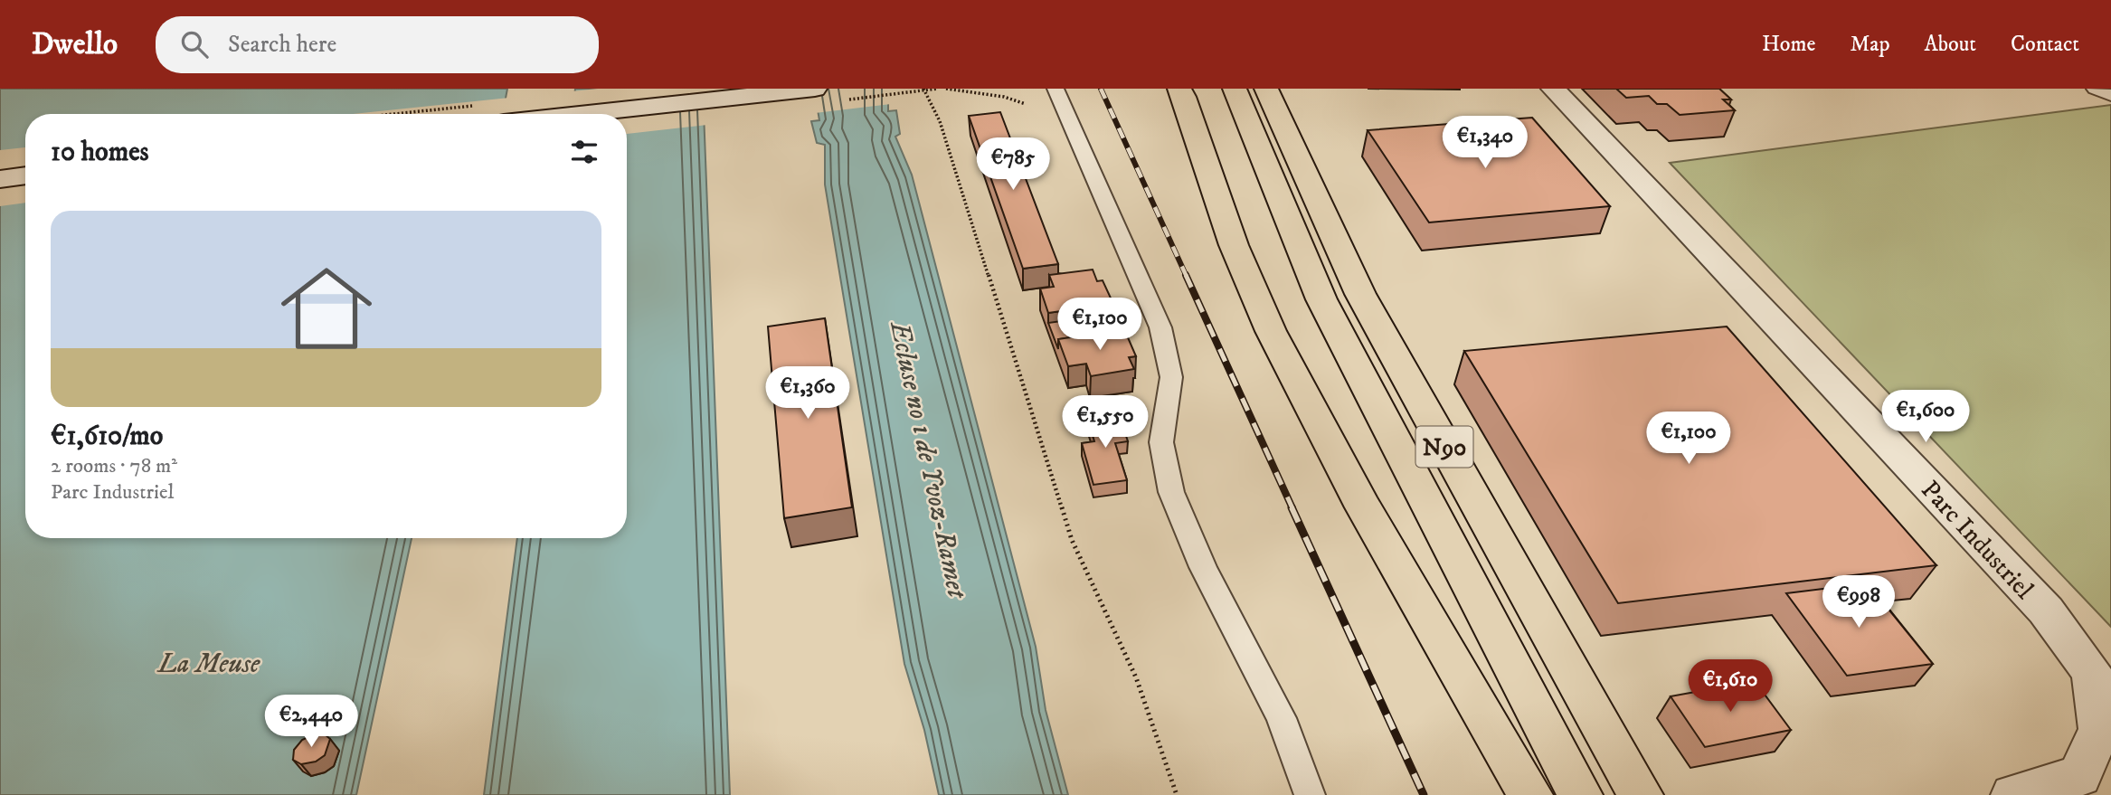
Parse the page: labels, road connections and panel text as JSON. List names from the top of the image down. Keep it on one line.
{"streets":{"highway":["N90"],"street":["Parc Industriel"]},"water":["Ecluse no 1 de Yvoz-Ramet","La Meuse"],"page":{"header":"Dwello","search":"Search here","nav":["Home","Map","About","Contact"],"heading":"10 homes","price":["€1,340","€785","€1,100","€1,360","€1,600","€1,550","€1,100","€998","€1,610","€2,440"],"list":[{"name":"€1,610/mo","note":"2 rooms · 78 m² · Parc Industriel"}]}}
